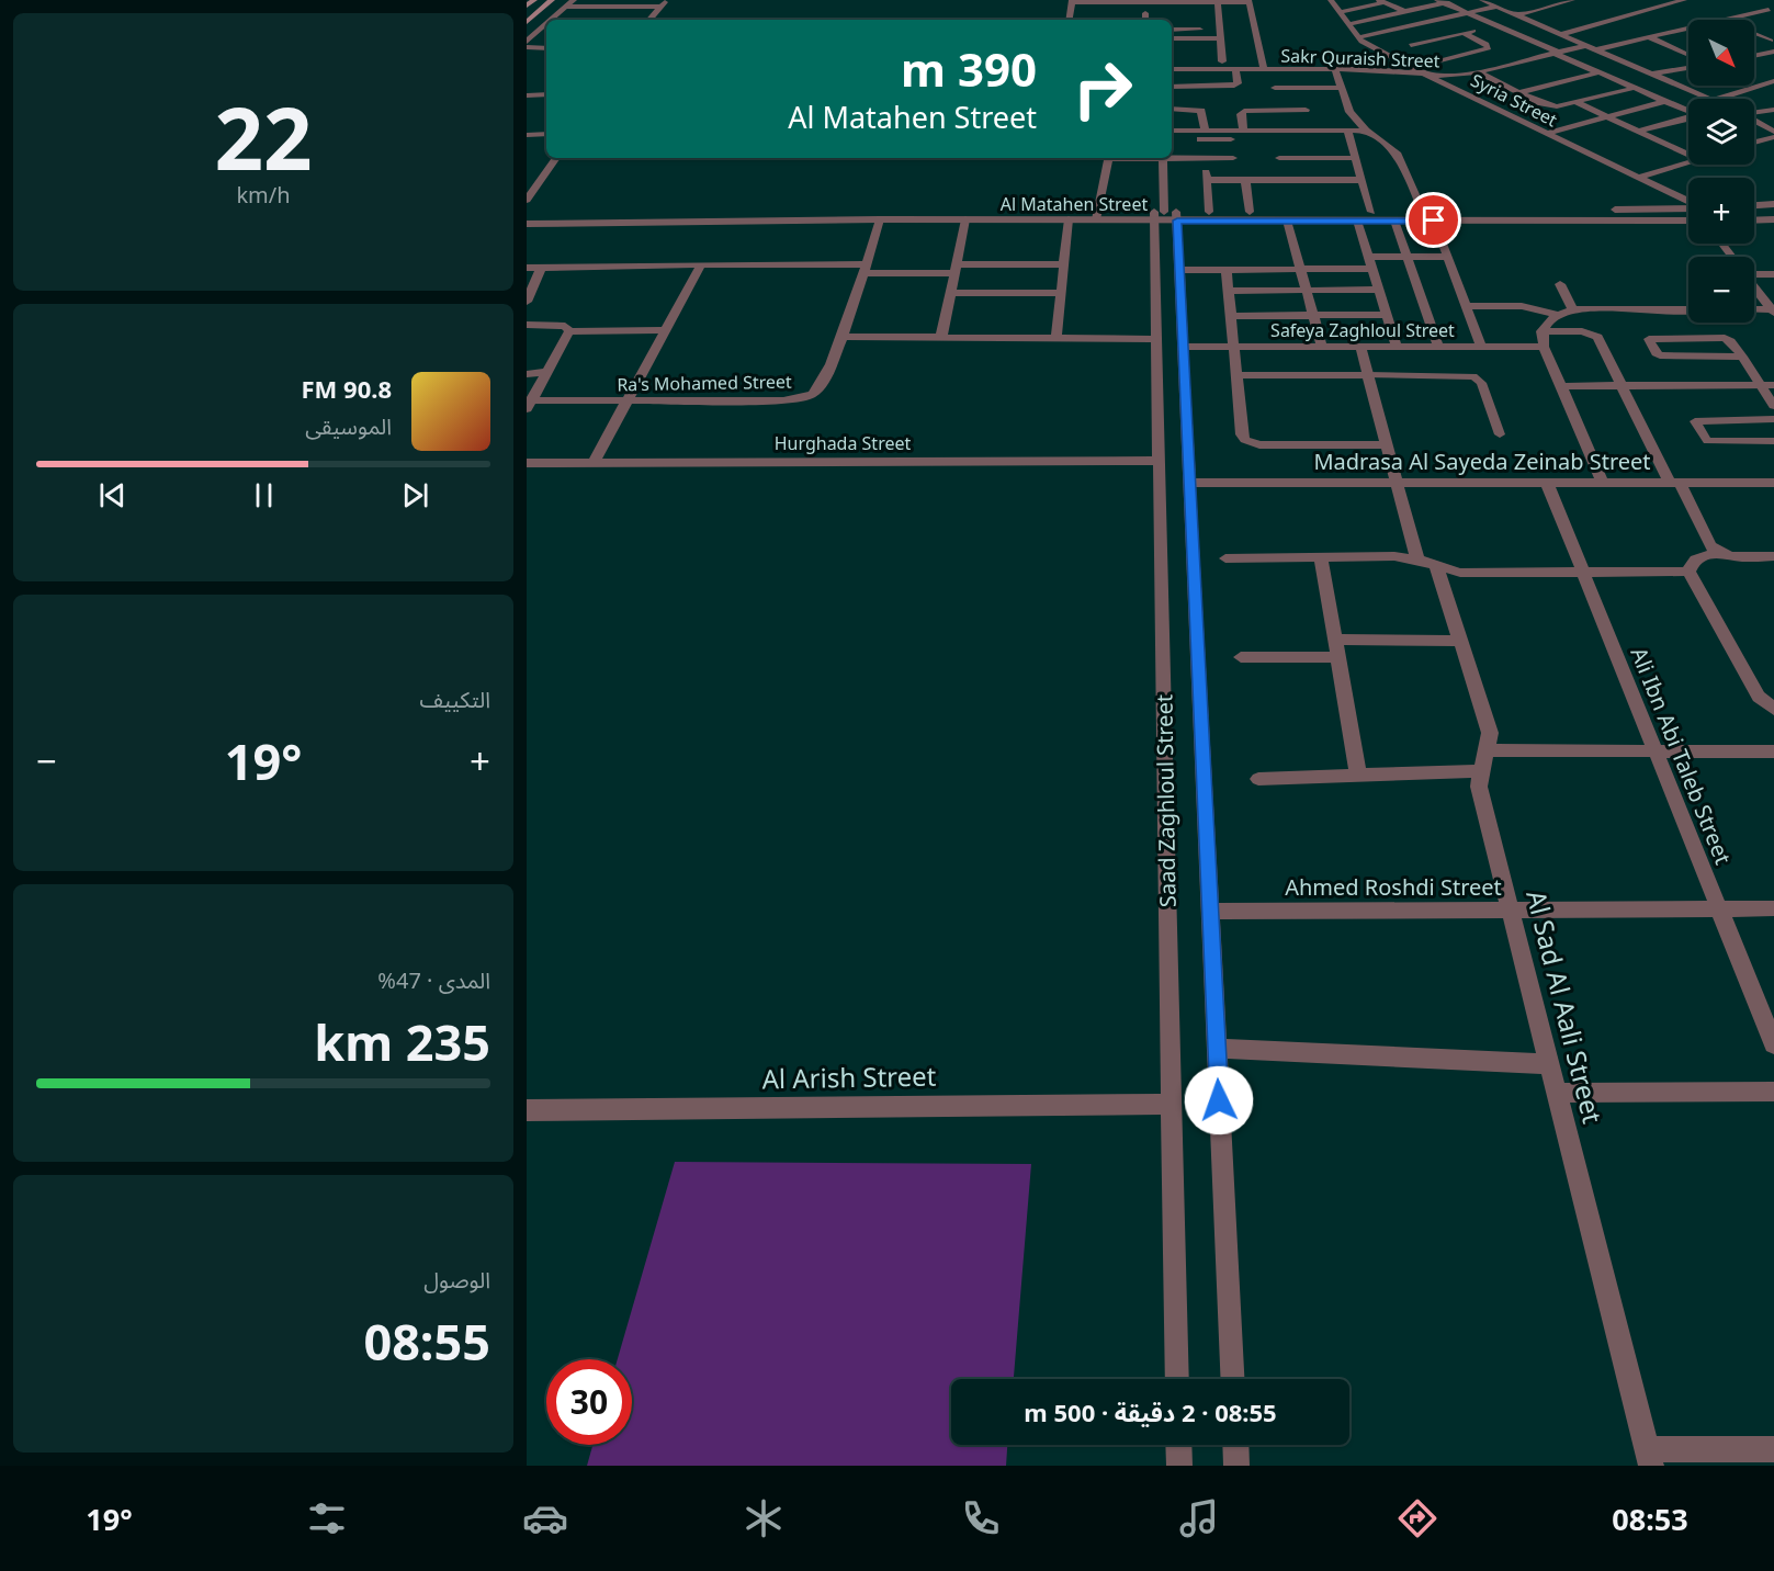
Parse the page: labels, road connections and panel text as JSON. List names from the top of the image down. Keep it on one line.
{"streets":{"street":["Sakr Quraish Street","Syria Street","Al Matahen Street","Safeya Zaghloul Street","Ra's Mohamed Street","Hurghada Street","Madrasa Al Sayeda Zeinab Street","Ali Ibn Abi Taleb Street","Saad Zaghloul Street","Ahmed Roshdi Street","Al Sad Al Aali Street","Al Arish Street"]},"crossings":[["Sakr Quraish Street","Syria Street"],["Al Matahen Street","Ra's Mohamed Street"],["Al Matahen Street","Saad Zaghloul Street"],["Safeya Zaghloul Street","Saad Zaghloul Street"],["Safeya Zaghloul Street","Al Sad Al Aali Street"],["Hurghada Street","Saad Zaghloul Street"],["Madrasa Al Sayeda Zeinab Street","Ali Ibn Abi Taleb Street"],["Madrasa Al Sayeda Zeinab Street","Saad Zaghloul Street"],["Madrasa Al Sayeda Zeinab Street","Al Sad Al Aali Street"],["Ali Ibn Abi Taleb Street","Ahmed Roshdi Street"],["Saad Zaghloul Street","Ahmed Roshdi Street"],["Saad Zaghloul Street","Al Arish Street"],["Ahmed Roshdi Street","Al Sad Al Aali Street"]],"north":"bottom right","page":{"tile":[["22","km/h"],"التكييف",["المدى · 47%","235 km"],["الوصول","08:55"]],"map_buttons":["+","−"],"turn":["390 m","Al Matahen Street"],"song":["90.8 FM","الموسيقى"],"heat":["−","19°","+"],"limit":"30","trip":"08:55 · 2 دقيقة · 500 m","tabs":["08:53","19°"]}}
